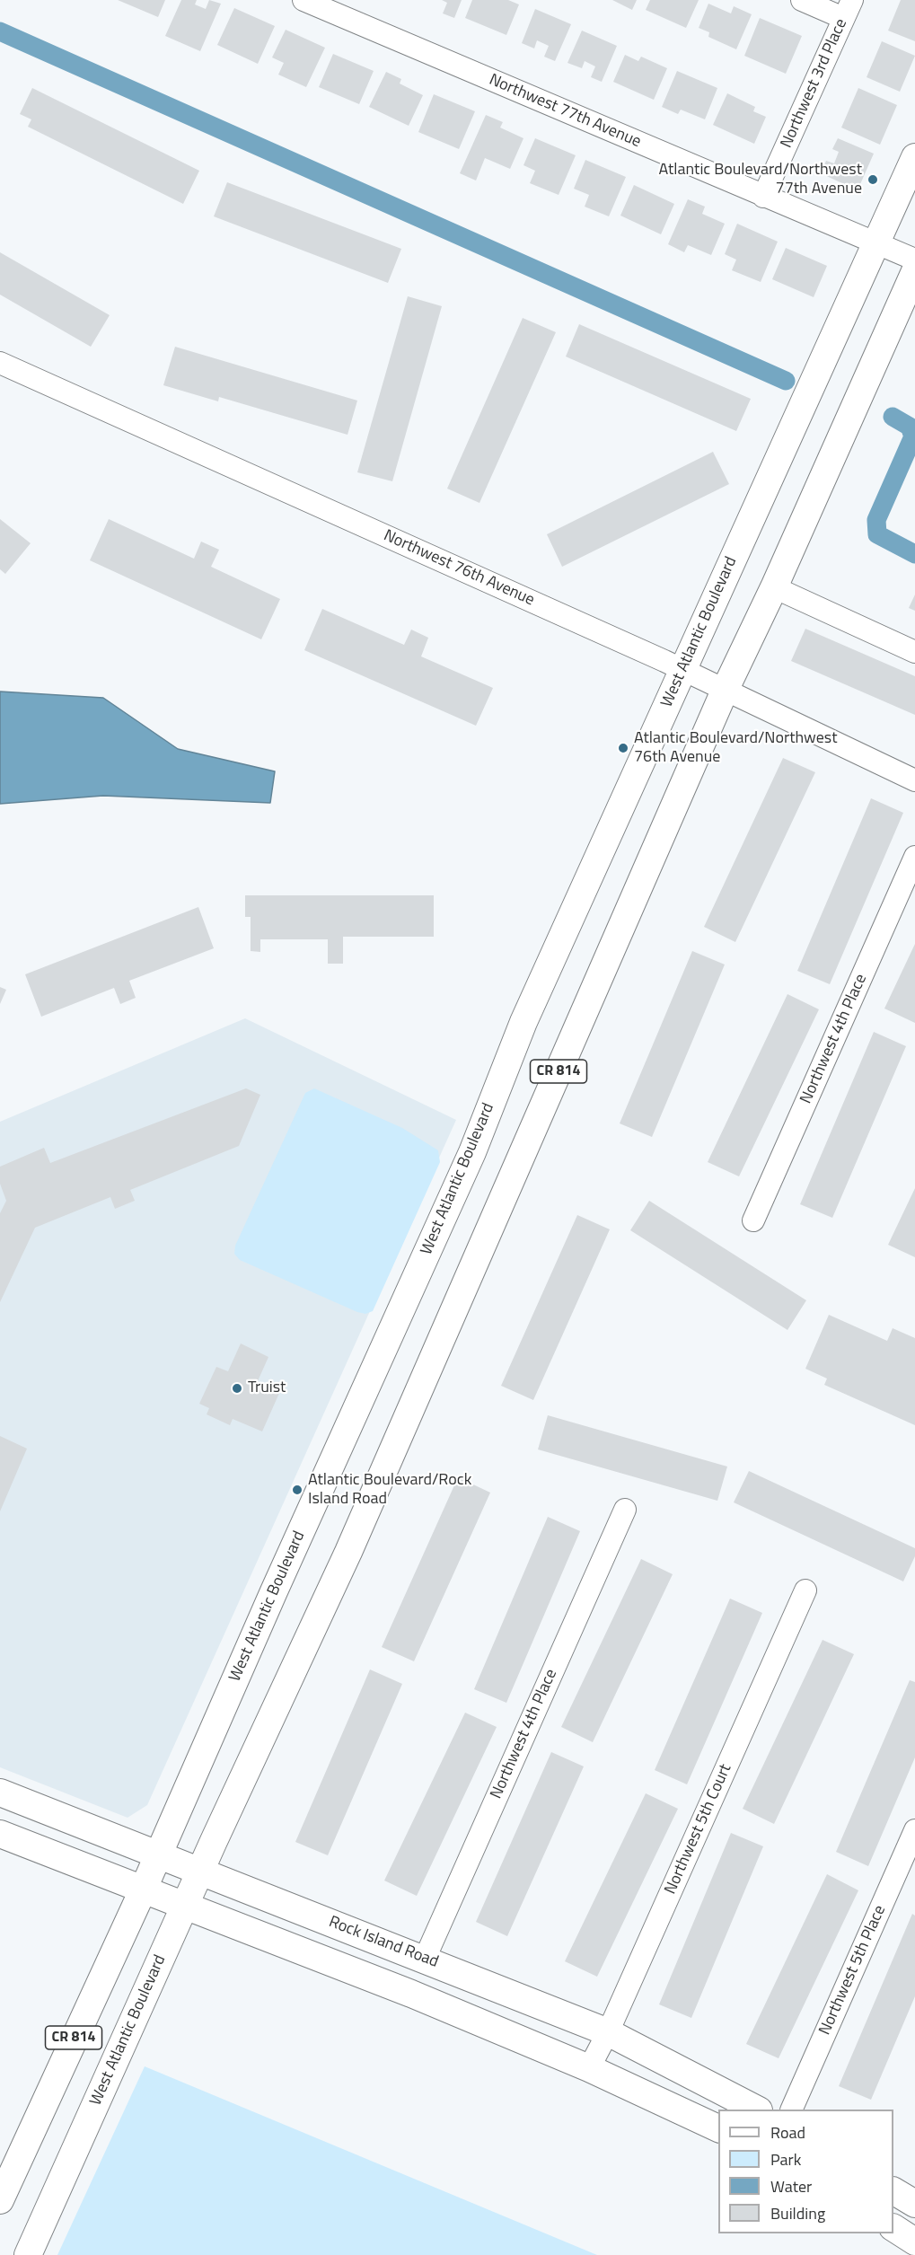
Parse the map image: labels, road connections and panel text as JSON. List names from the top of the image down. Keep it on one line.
{"streets":{"main road":["West Atlantic Boulevard","CR 814","Rock Island Road"],"street":["Northwest 3rd Place","Northwest 77th Avenue","Northwest 76th Avenue","Northwest 4th Place","Northwest 5th Court","Northwest 5th Place"]},"crossings":[["Northwest 3rd Place","Northwest 77th Avenue"],["Northwest 77th Avenue","West Atlantic Boulevard"],["Northwest 76th Avenue","West Atlantic Boulevard"],["West Atlantic Boulevard","Rock Island Road"],["Northwest 4th Place","Rock Island Road"],["Northwest 5th Court","Rock Island Road"]],"places":["Atlantic Boulevard/Northwest 77th Avenue","Atlantic Boulevard/Northwest 76th Avenue","Truist","Atlantic Boulevard/Rock Island Road"],"legend":["Road","Park","Water","Building"]}
